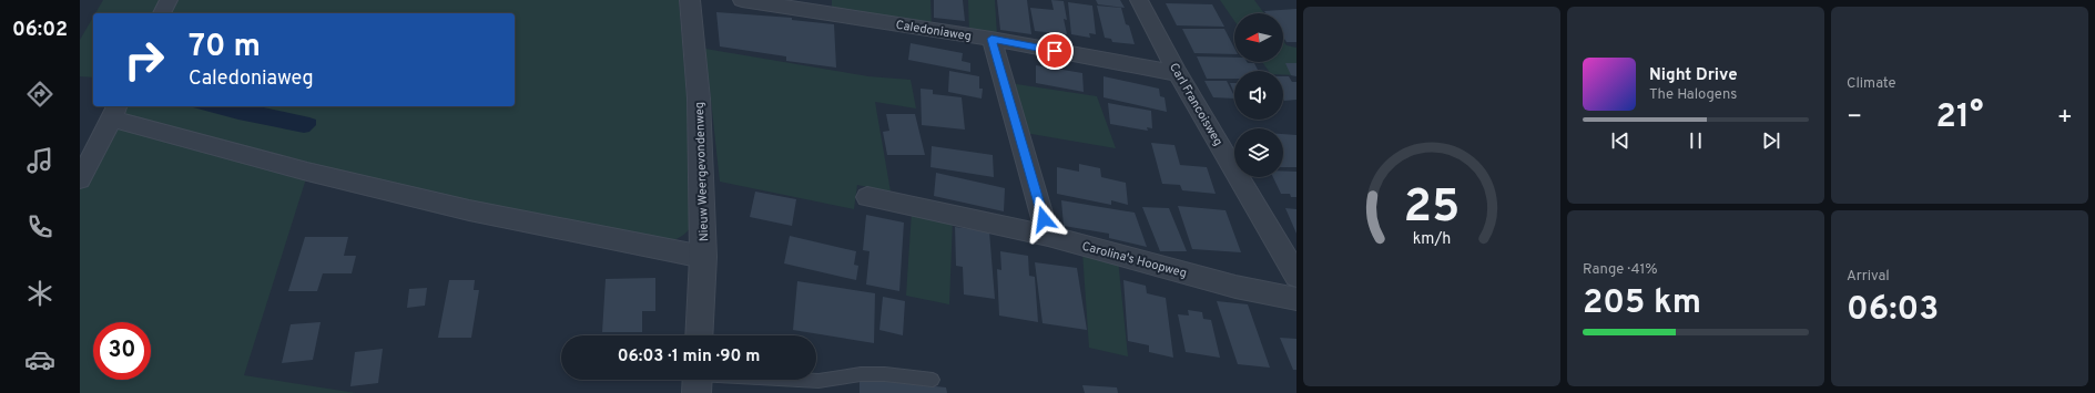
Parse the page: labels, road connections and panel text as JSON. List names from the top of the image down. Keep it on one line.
{"streets":{"street":["Caledoniaweg","Carl Francoisweg","Nieuw Weergevondenweg","Carolina's Hoopweg"]},"crossings":[["Caledoniaweg","Carl Francoisweg"]],"north":"left","page":{"tabs":"06:02","tile":["Climate",["Range · 41%","205 km"],["Arrival","06:03"]],"turn":["70 m","Caledoniaweg"],"song":["Night Drive","The Halogens"],"heat":["−","21°","+"],"limit":"30","trip":"06:03 · 1 min · 90 m","gauge":["25","km/h"]}}
